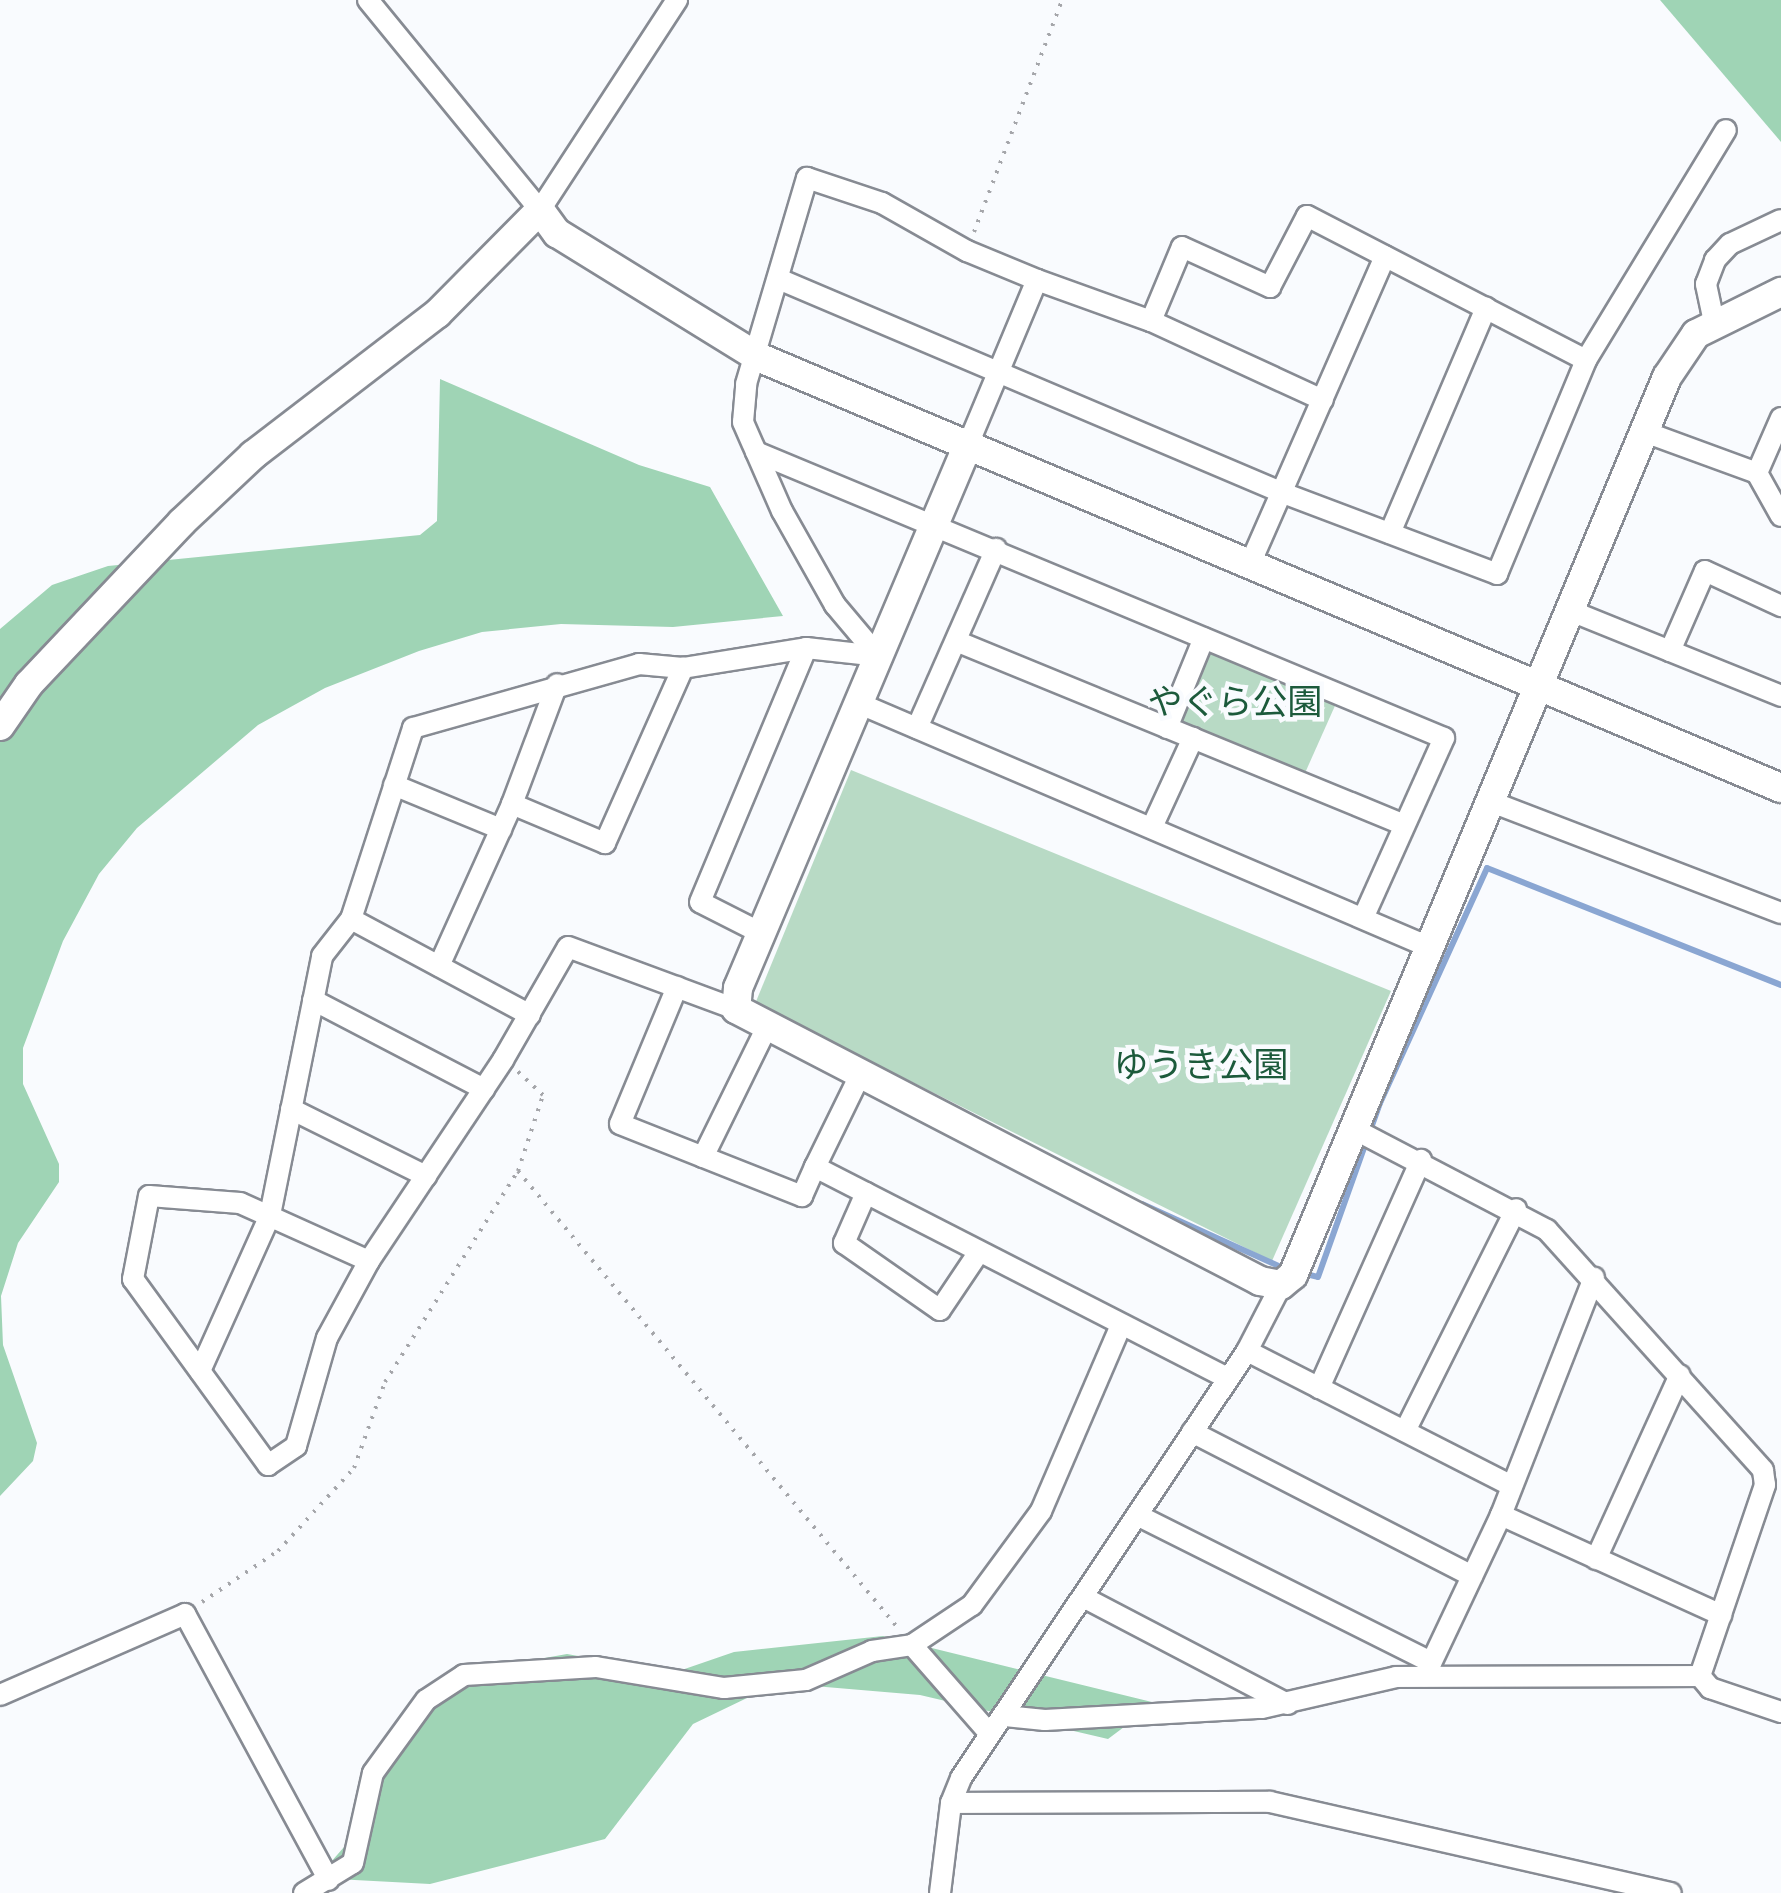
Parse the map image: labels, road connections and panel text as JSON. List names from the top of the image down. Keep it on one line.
{"parks":["やぐら公園","ゆうき公園"]}
